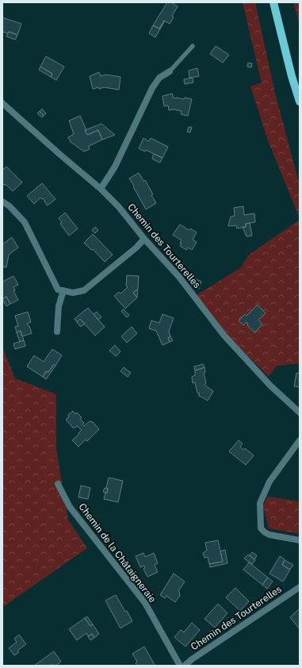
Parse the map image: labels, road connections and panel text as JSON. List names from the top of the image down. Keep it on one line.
{"streets":{"street":["Chemin des Tourterelles","Chemin de la Châtaigneraie"]}}
